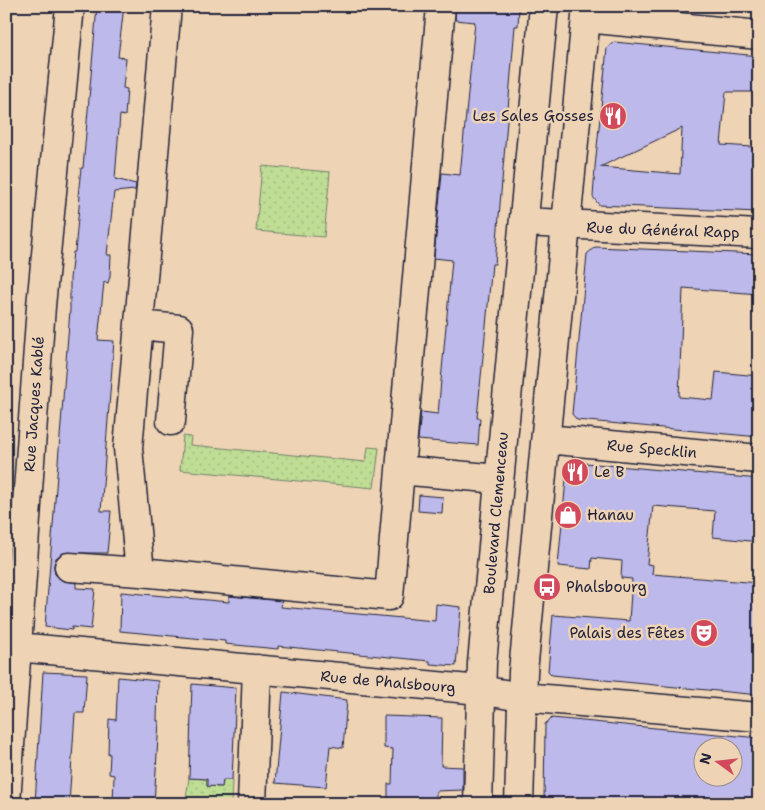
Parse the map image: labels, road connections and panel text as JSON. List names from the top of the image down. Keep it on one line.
{"streets":{"street":["Rue du Général Rapp","Rue Jacques Kablé","Rue Specklin","Boulevard Clemenceau","Rue de Phalsbourg"]},"crossings":[["Rue Jacques Kablé","Rue de Phalsbourg"],["Boulevard Clemenceau","Rue de Phalsbourg"]],"places":{"restaurant":["Les Sales Gosses","Le B"],"shop":["Hanau"],"bus stop":["Phalsbourg"],"theatre":["Palais des Fêtes"]},"north":"left"}
